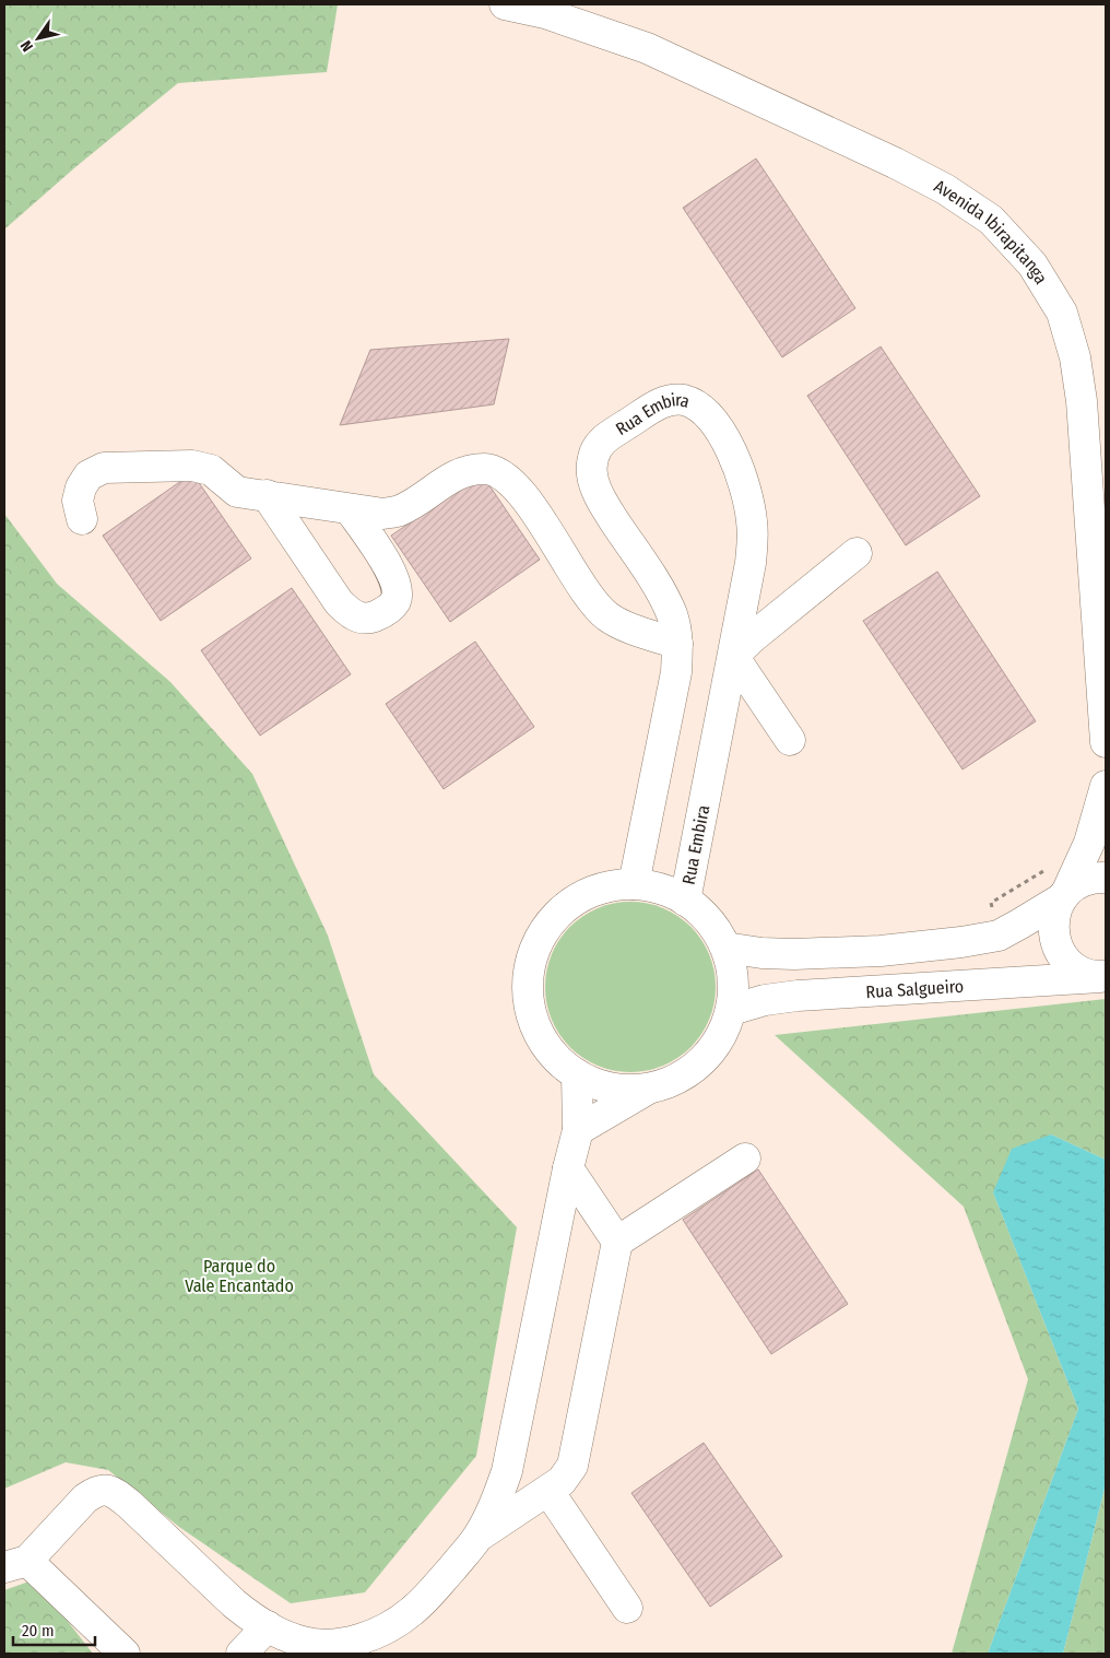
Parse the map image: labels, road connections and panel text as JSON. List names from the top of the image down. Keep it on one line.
{"streets":{"street":["Avenida Ibirapitanga","Rua Embira","Rua Salgueiro"]},"parks":["Parque do Vale Encantado"],"scale_bar":"20 m","north":"bottom left"}
